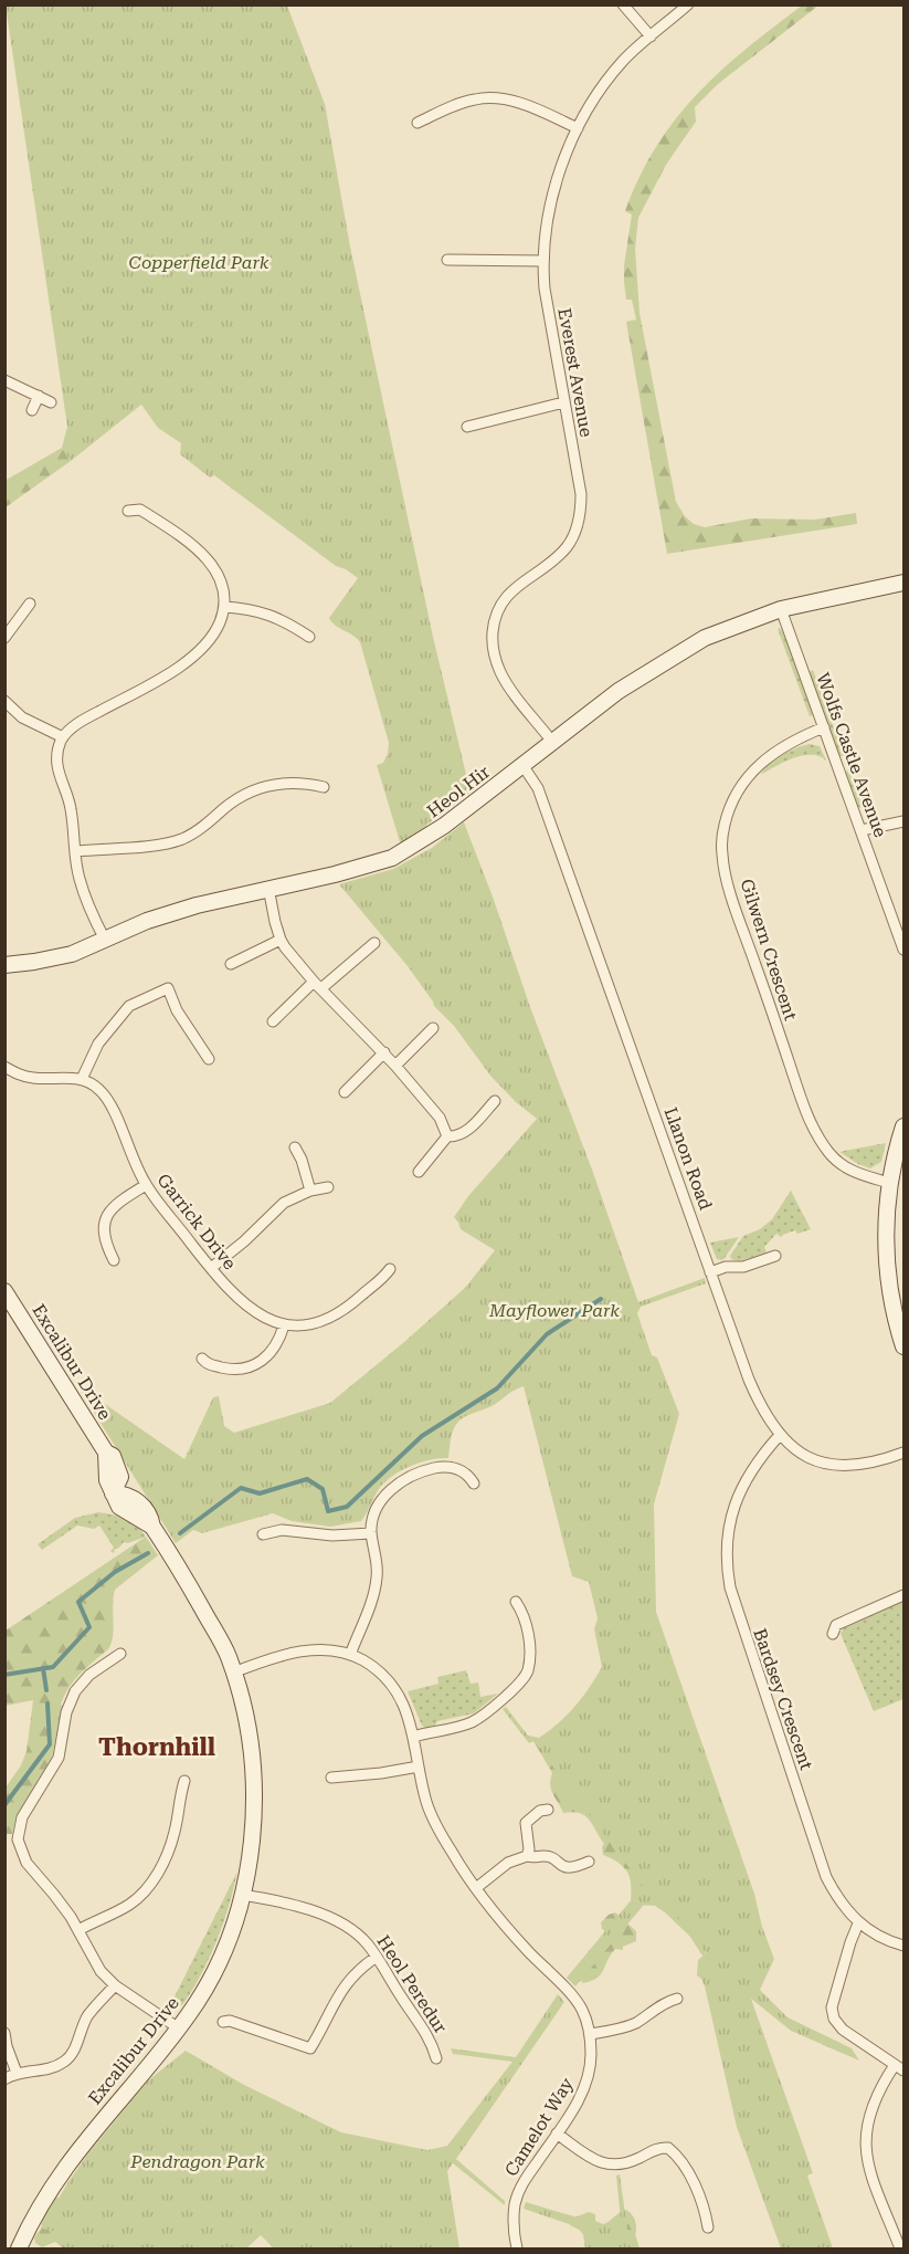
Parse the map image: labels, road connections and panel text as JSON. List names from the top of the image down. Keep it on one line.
{"streets":{"street":["Everest Avenue","Wolfs Castle Avenue","Heol Hir","Gilwern Crescent","Llanon Road","Garrick Drive","Excalibur Drive","Bardsey Crescent","Heol Peredur","Camelot Way"]},"crossings":[["Everest Avenue","Heol Hir"],["Wolfs Castle Avenue","Heol Hir"],["Wolfs Castle Avenue","Gilwern Crescent"],["Heol Hir","Llanon Road"],["Llanon Road","Bardsey Crescent"],["Excalibur Drive","Heol Peredur"]],"districts":["Thornhill"],"parks":["Copperfield Park","Mayflower Park","Pendragon Park"]}
